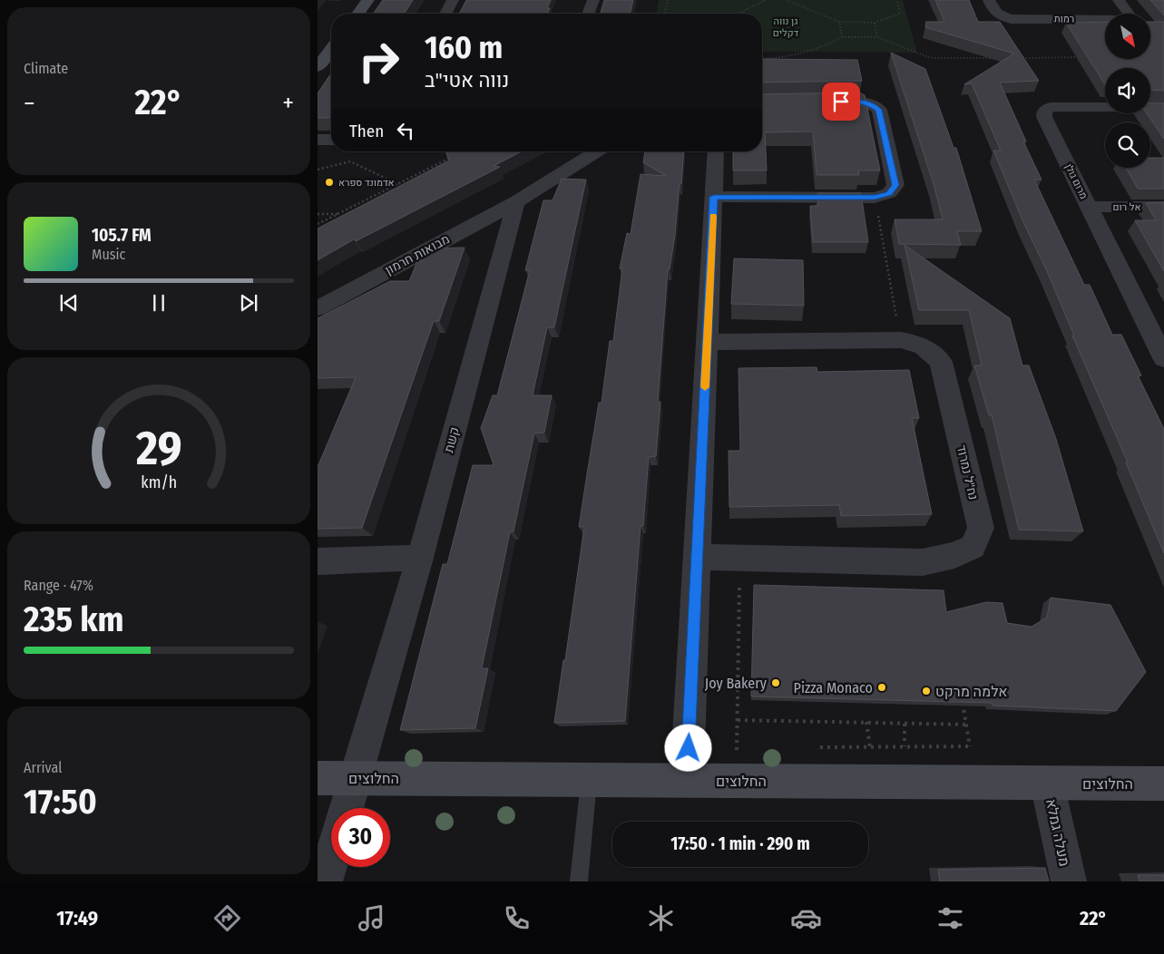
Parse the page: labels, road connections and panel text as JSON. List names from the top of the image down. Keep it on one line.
{"streets":{"street":["רמות","מרום גולן","אל רום","מבואות חרמון","קשת","נח\"ל נמרוד","החלוצים","מעלה גמלא"]},"crossings":[["מרום גולן","אל רום"],["מבואות חרמון","קשת"],["קשת","החלוצים"],["החלוצים","מעלה גמלא"]],"parks":["גן נווה דקלים"],"places":["אדמונד ספרא","Joy Bakery","Pizza Monaco","אלמה מרקט"],"north":"bottom right","page":{"tile":["Climate",["Range · 47%","235 km"],["Arrival","17:50"]],"turn":["160 m","נווה אטי\"ב"],"heat":["−","22°","+"],"then":"Then","song":["105.7 FM","Music"],"limit":"30","trip":"17:50 · 1 min · 290 m","tabs":["17:49","22°"],"gauge":["29","km/h"]}}
